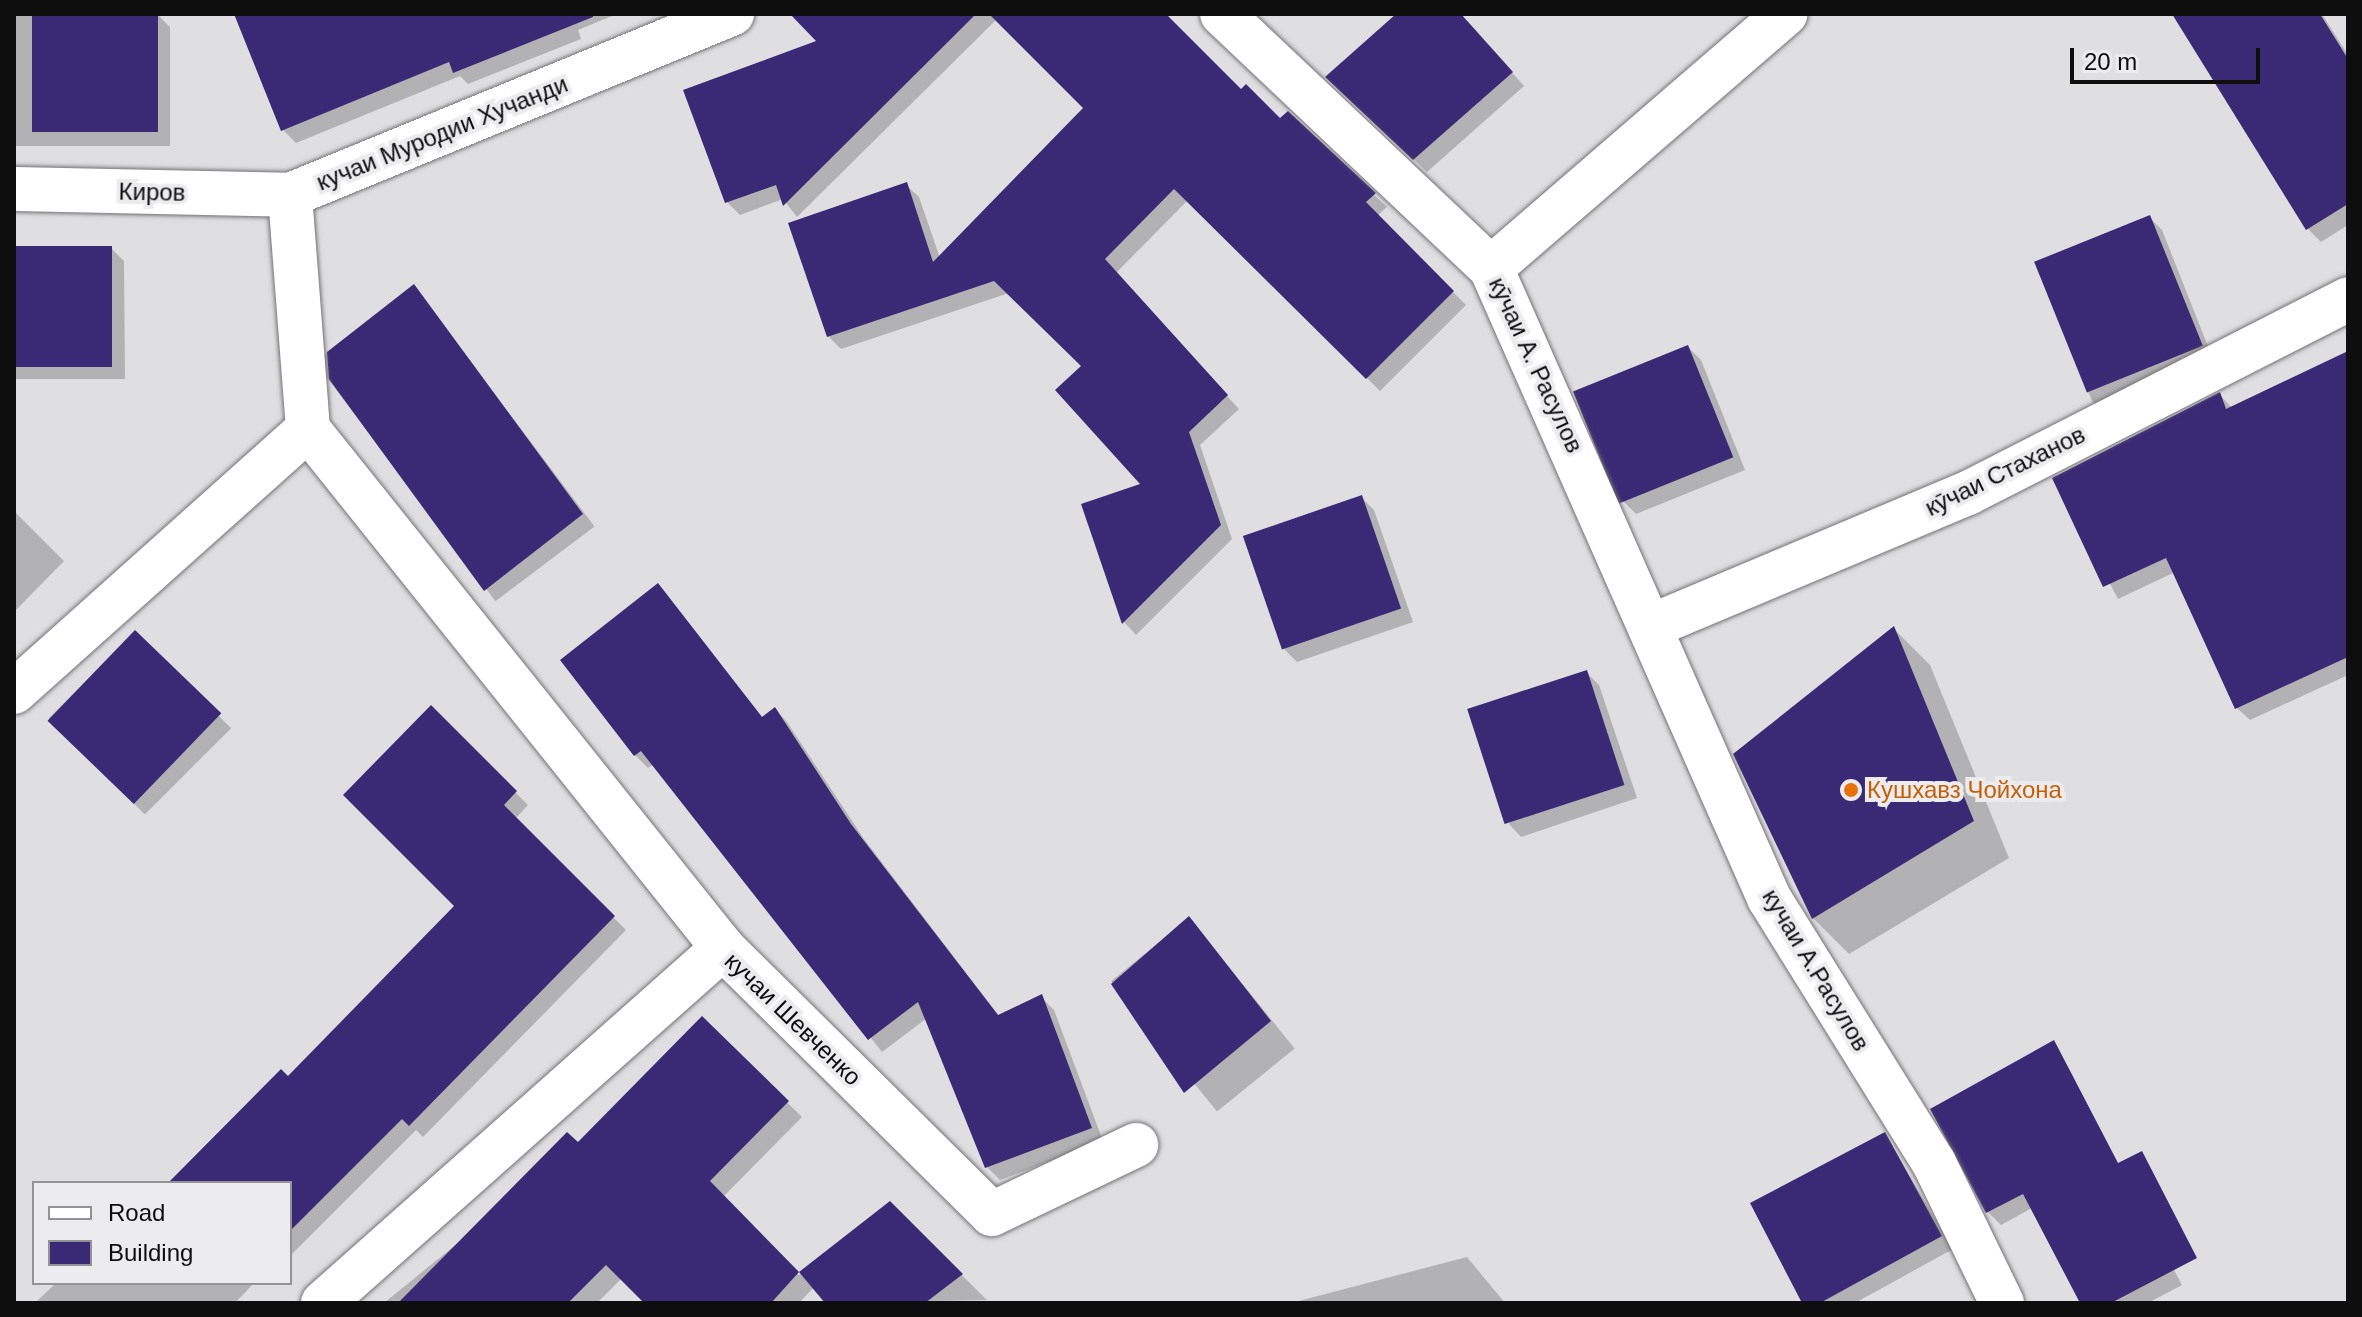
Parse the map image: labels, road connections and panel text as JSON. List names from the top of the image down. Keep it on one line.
{"streets":{"street":["кучаи Муродии Хучанди","Киров","кӯчаи А. Расулов","кӯчаи Стаханов","кучаи А.Расулов","кучаи Шевченко"]},"crossings":[["кучаи Муродии Хучанди","Киров"],["кӯчаи А. Расулов","кӯчаи Стаханов"],["кӯчаи А. Расулов","кучаи А.Расулов"],["кӯчаи Стаханов","кучаи А.Расулов"]],"places":["Кушхавз Чойхона"],"legend":["Road","Building"],"scale_bar":"20 m"}
